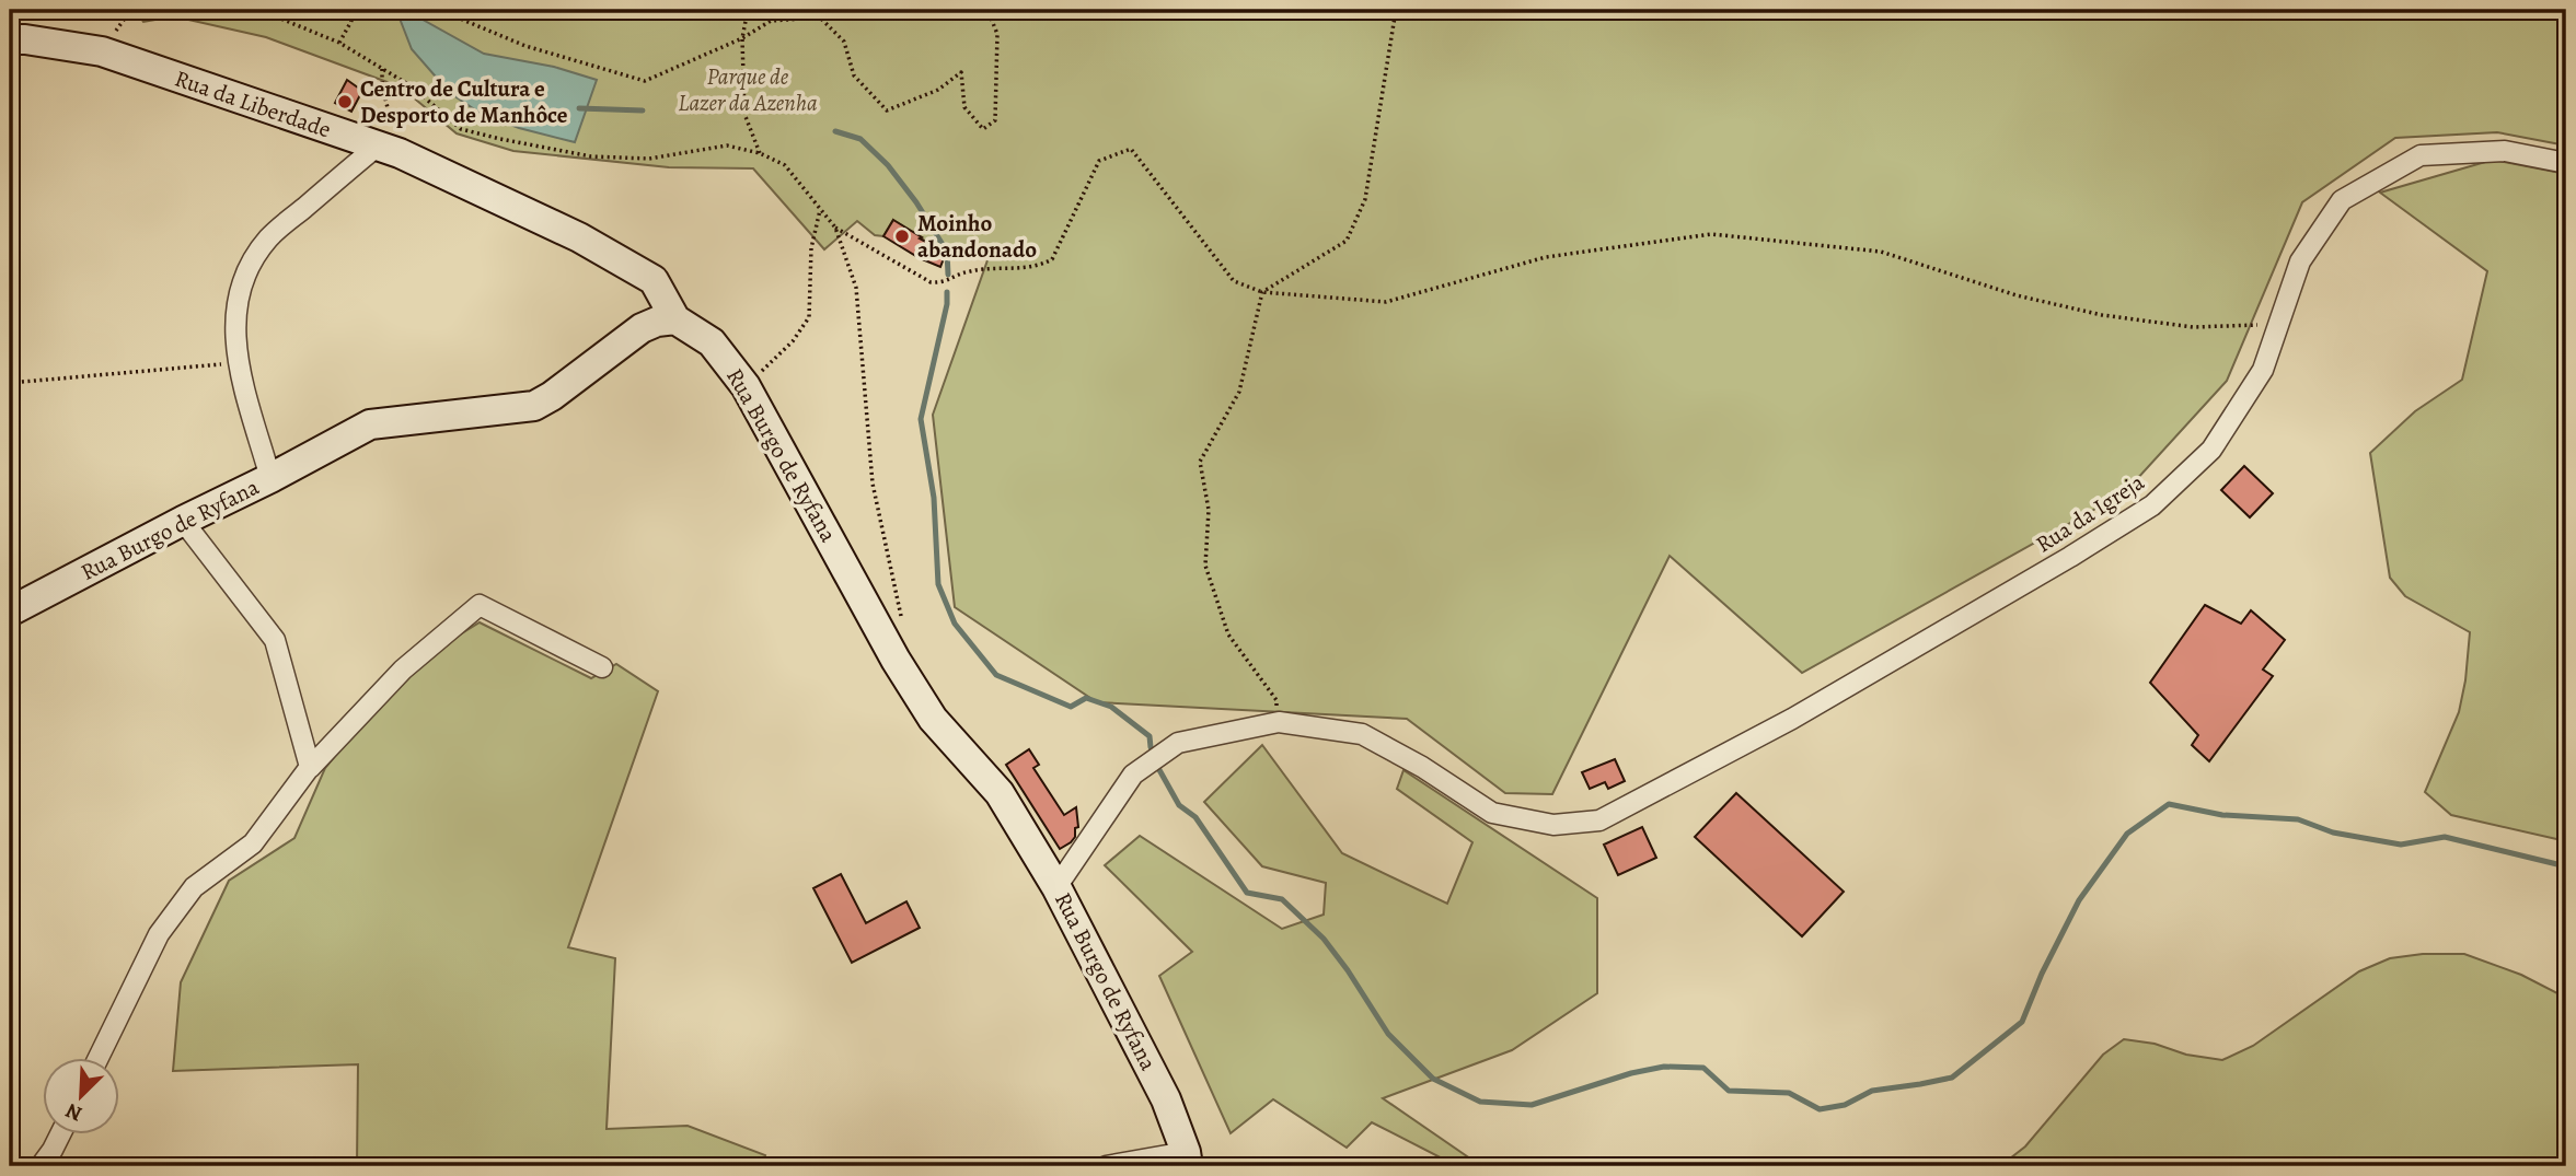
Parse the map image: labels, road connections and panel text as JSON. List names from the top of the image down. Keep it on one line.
{"streets":{"main road":["Rua da Liberdade","Rua Burgo de Ryfana"],"street":["Rua da Igreja"]},"crossings":[["Rua da Liberdade","Rua Burgo de Ryfana"],["Rua Burgo de Ryfana","Rua da Igreja"]],"parks":["Parque de Lazer da Azenha"],"places":["Centro de Cultura e Desporto de Manhôce","Moinho abandonado"],"north":"bottom left"}
